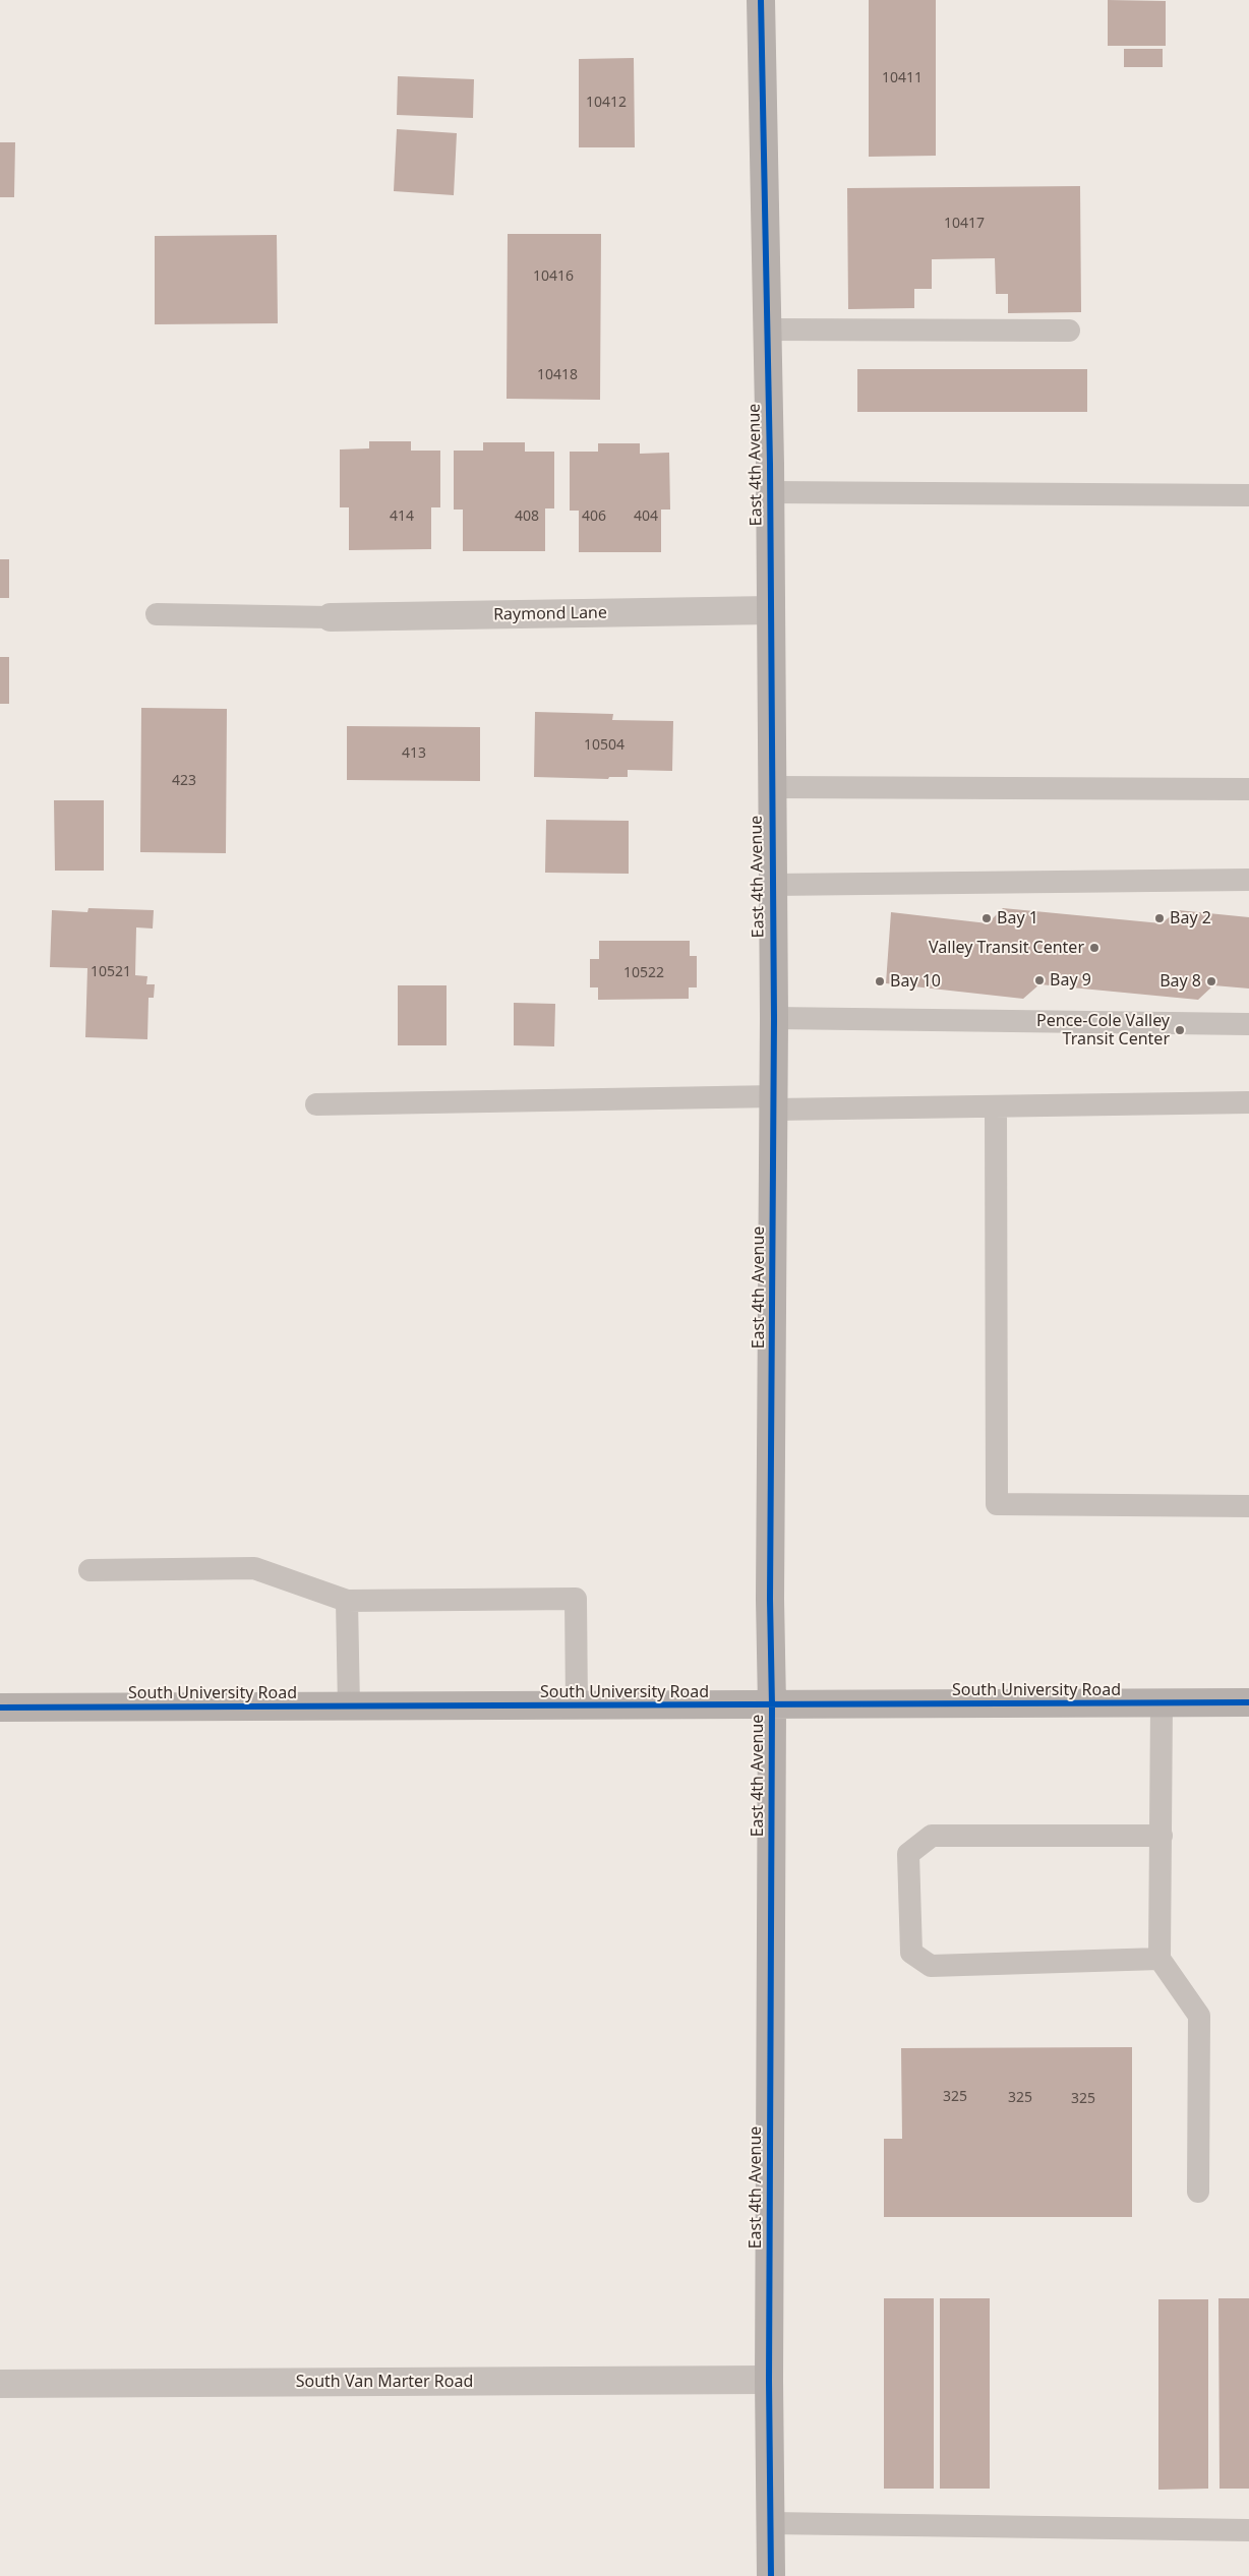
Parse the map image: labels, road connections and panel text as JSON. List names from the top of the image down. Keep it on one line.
{"streets":{"street":["East 4th Avenue","Raymond Lane","South University Road","South Van Marter Road"]},"crossings":[["East 4th Avenue","Raymond Lane"],["East 4th Avenue","South University Road"],["East 4th Avenue","South Van Marter Road"]],"places":["Bay 1","Bay 2","Valley Transit Center","Bay 9","Bay 10","Bay 8","Pence-Cole Valley Transit Center"],"house_numbers":["10411","10412","10417","10416","10418","414","408","406","404","10504","413","423","10521","10522","325","325","325"]}
